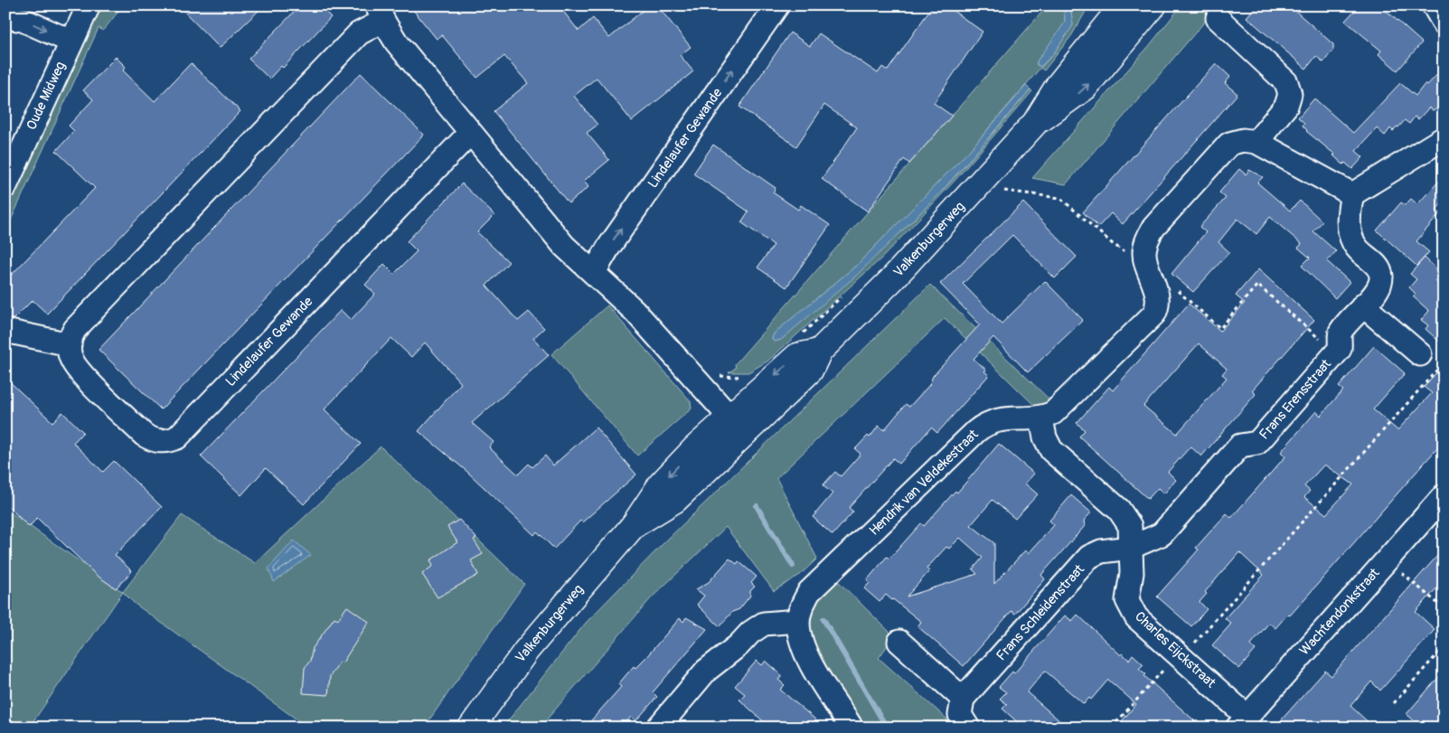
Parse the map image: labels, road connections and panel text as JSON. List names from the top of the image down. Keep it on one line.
{"streets":{"main road":["Valkenburgerweg"],"street":["Oude Midweg","Lindelaufer Gewande","Frans Erensstraat","Hendrik van Veldekestraat","Wachtendonkstraat","Frans Schleidenstraat","Charles Eijckstraat"]},"crossings":[["Frans Erensstraat","Frans Schleidenstraat"],["Frans Erensstraat","Charles Eijckstraat"],["Hendrik van Veldekestraat","Charles Eijckstraat"],["Wachtendonkstraat","Charles Eijckstraat"],["Frans Schleidenstraat","Charles Eijckstraat"]],"one_way":["Lindelaufer Gewande"]}
